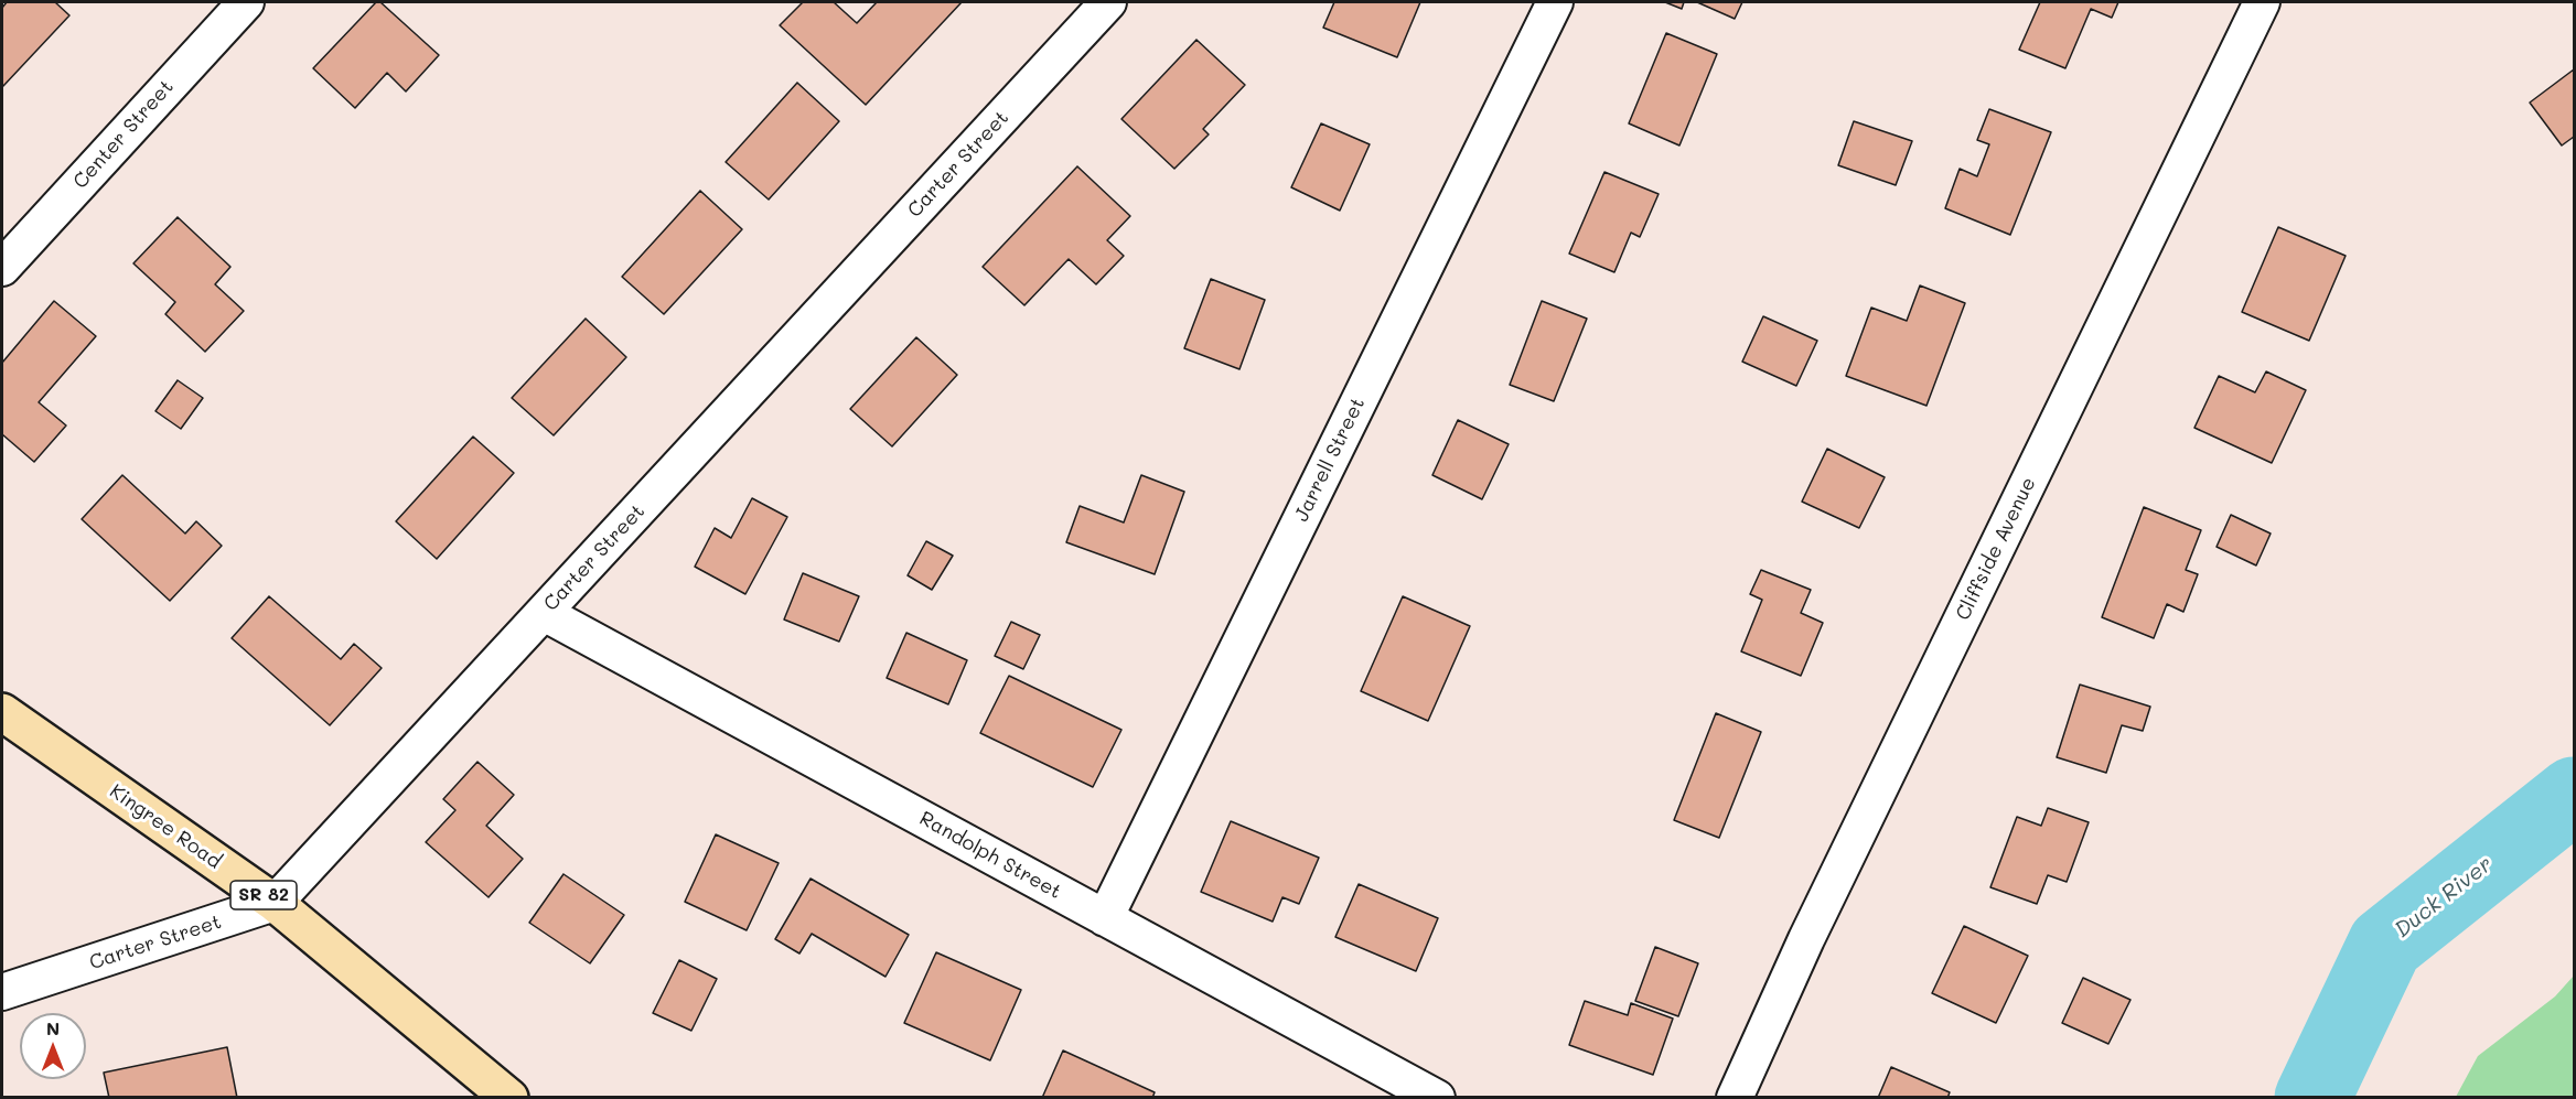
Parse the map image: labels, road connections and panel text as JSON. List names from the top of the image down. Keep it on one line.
{"streets":{"main road":["Kingree Road","SR 82"],"street":["Center Street","Carter Street","Jarrell Street","Cliffside Avenue","Randolph Street"]},"crossings":[["Carter Street","Kingree Road"],["Carter Street","Randolph Street"],["Jarrell Street","Randolph Street"]],"water":["Duck River"],"north":"top"}
